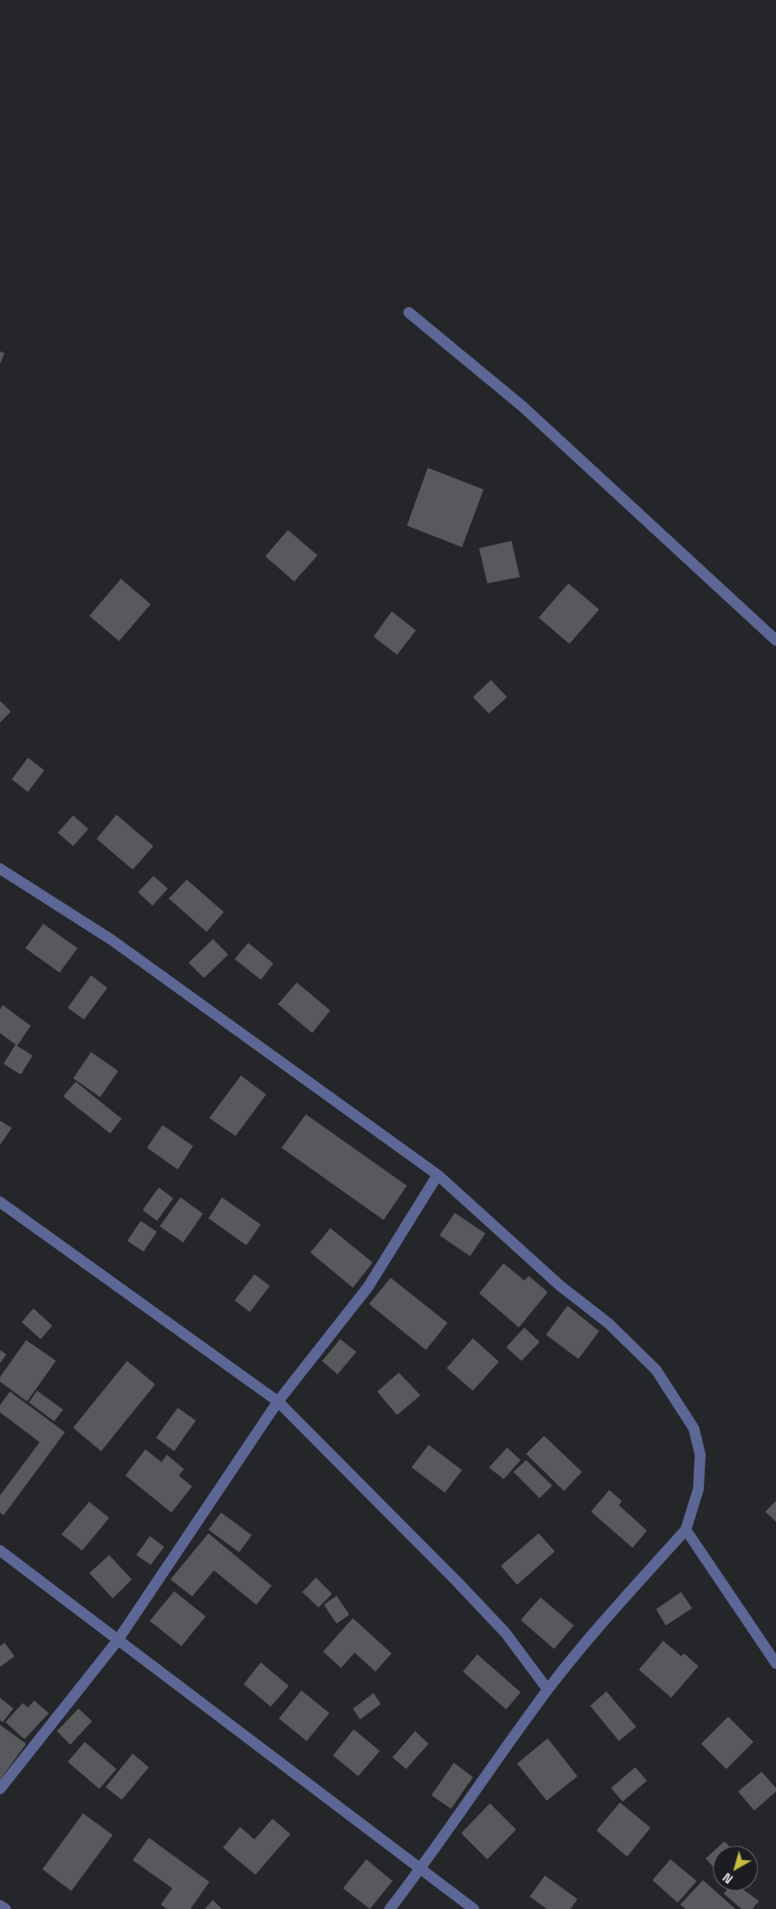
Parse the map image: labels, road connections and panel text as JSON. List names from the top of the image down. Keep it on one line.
{"north":"bottom left"}
